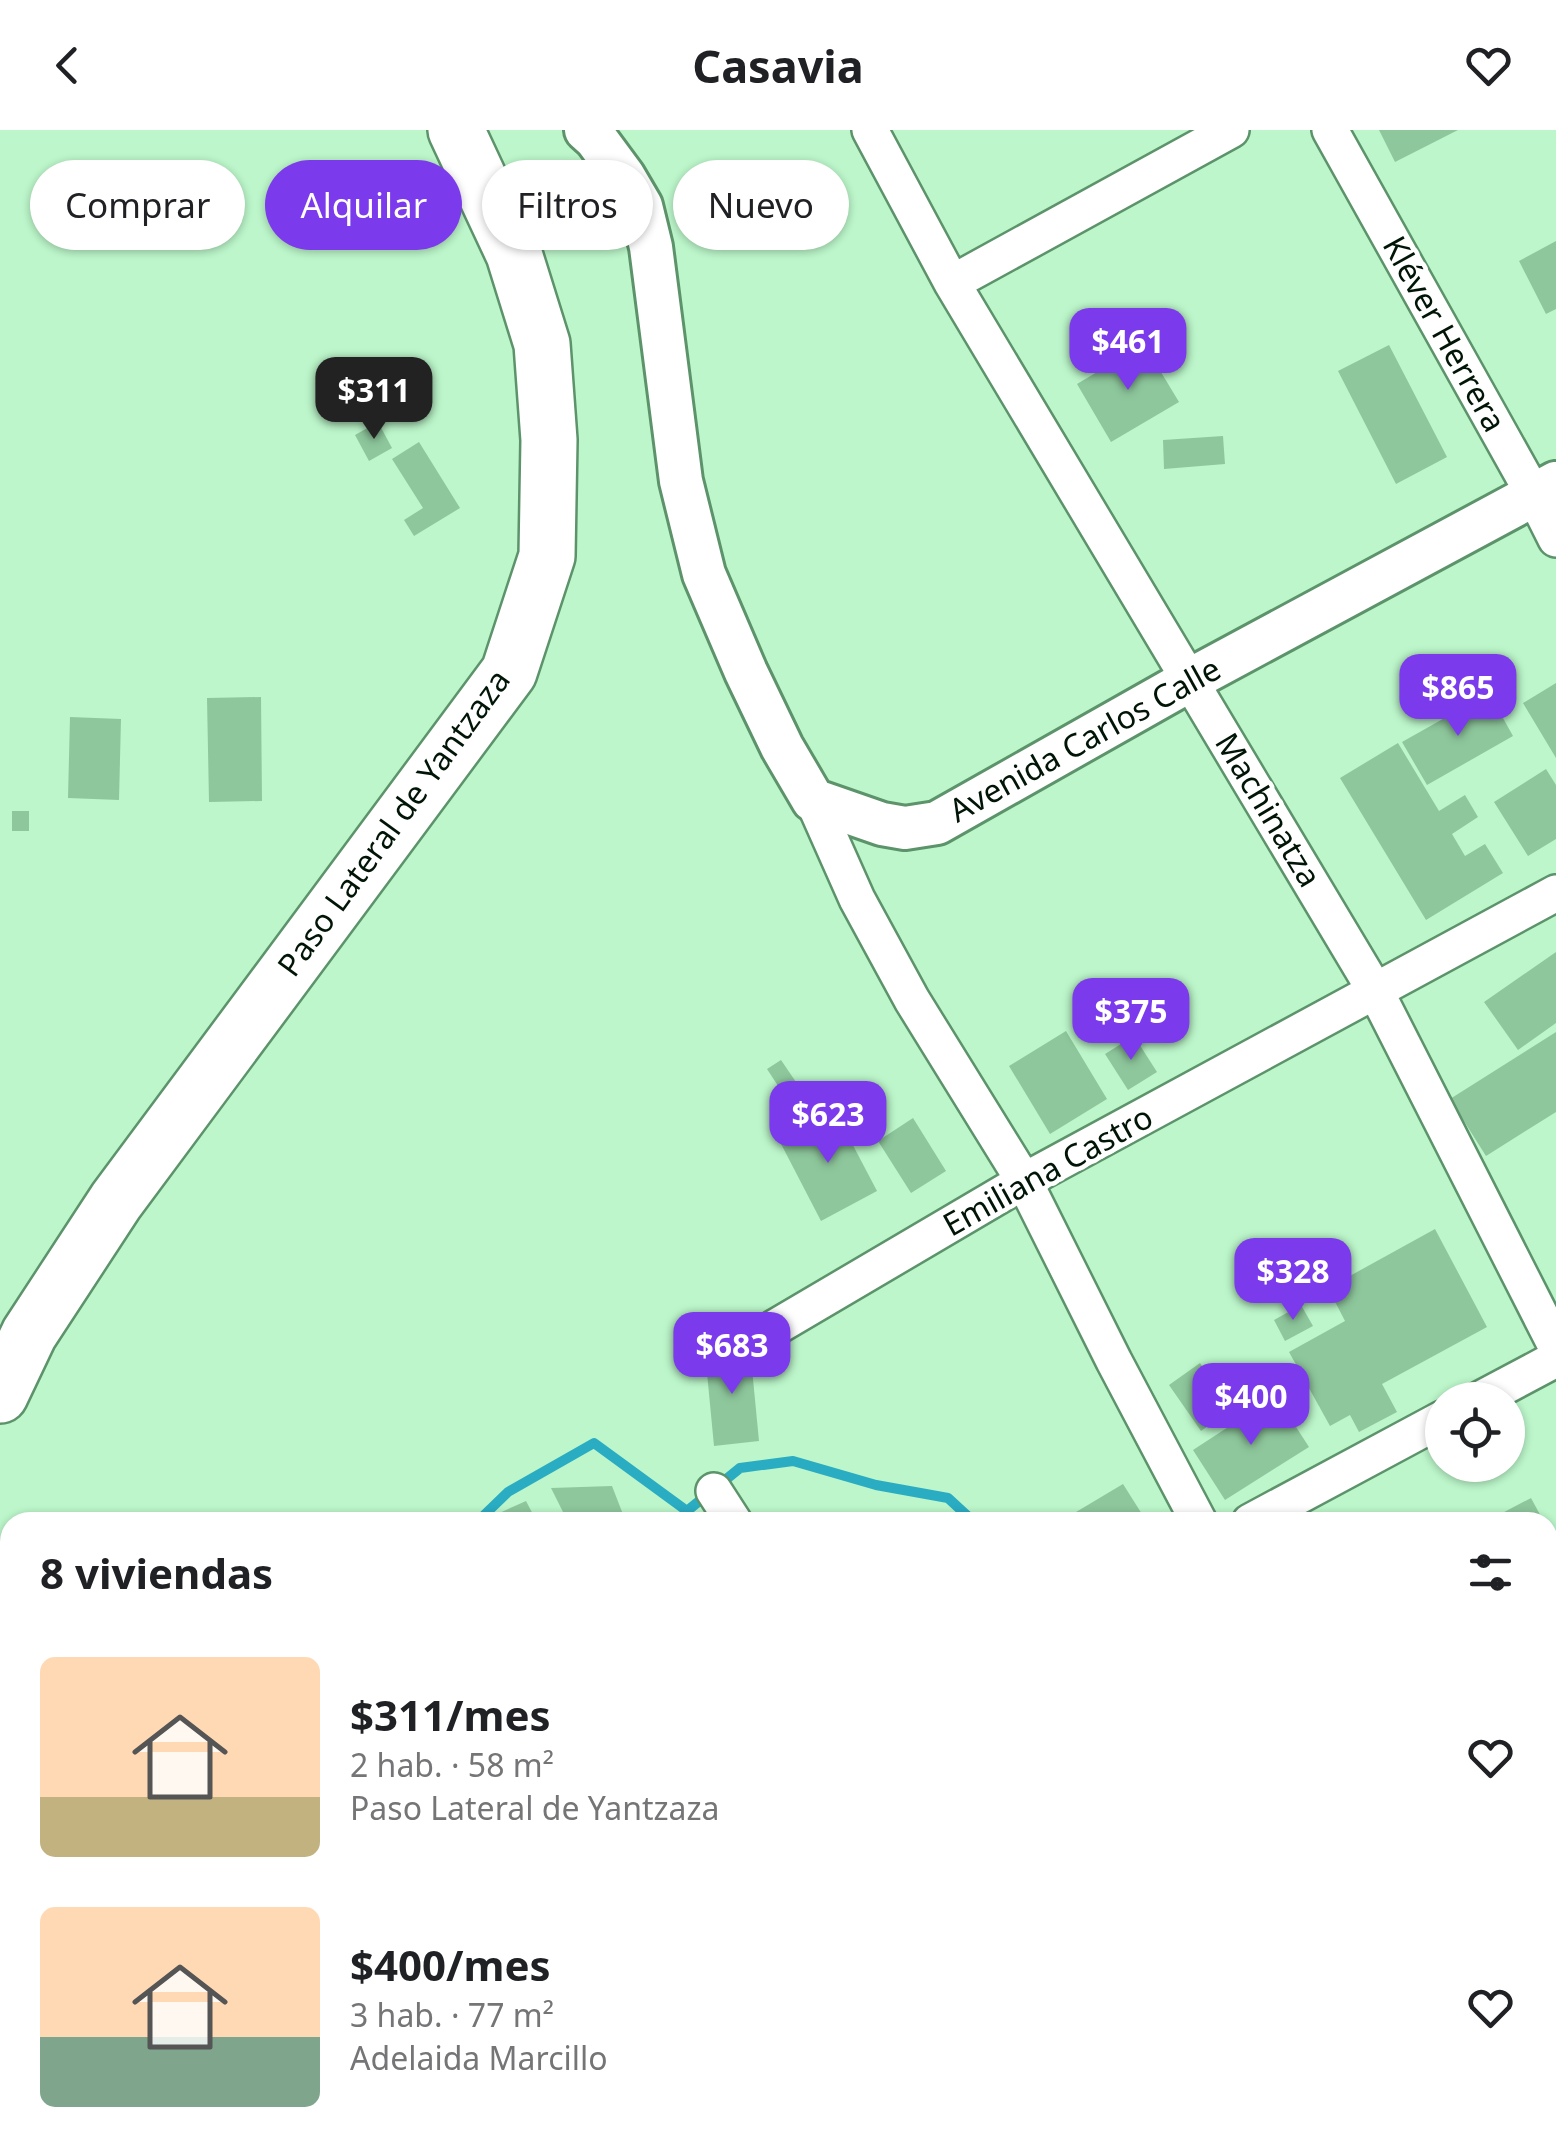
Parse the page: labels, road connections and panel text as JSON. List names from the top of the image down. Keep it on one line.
{"streets":{"highway":["Paso Lateral de Yantzaza"],"street":["Kléver Herrera","Avenida Carlos Calle","Machinatza","Emiliana Castro"]},"crossings":[["Kléver Herrera","Avenida Carlos Calle"],["Avenida Carlos Calle","Machinatza"],["Machinatza","Emiliana Castro"]],"page":{"header":"Casavia","chip":["Comprar","Alquilar","Filtros","Nuevo"],"price":["$461","$311","$865","$375","$623","$328","$683","$400"],"heading":"8 viviendas","list":[{"name":"$311/mes","note":"2 hab. · 58 m² · Paso Lateral de Yantzaza"},{"name":"$400/mes","note":"3 hab. · 77 m² · Adelaida Marcillo"}]}}
